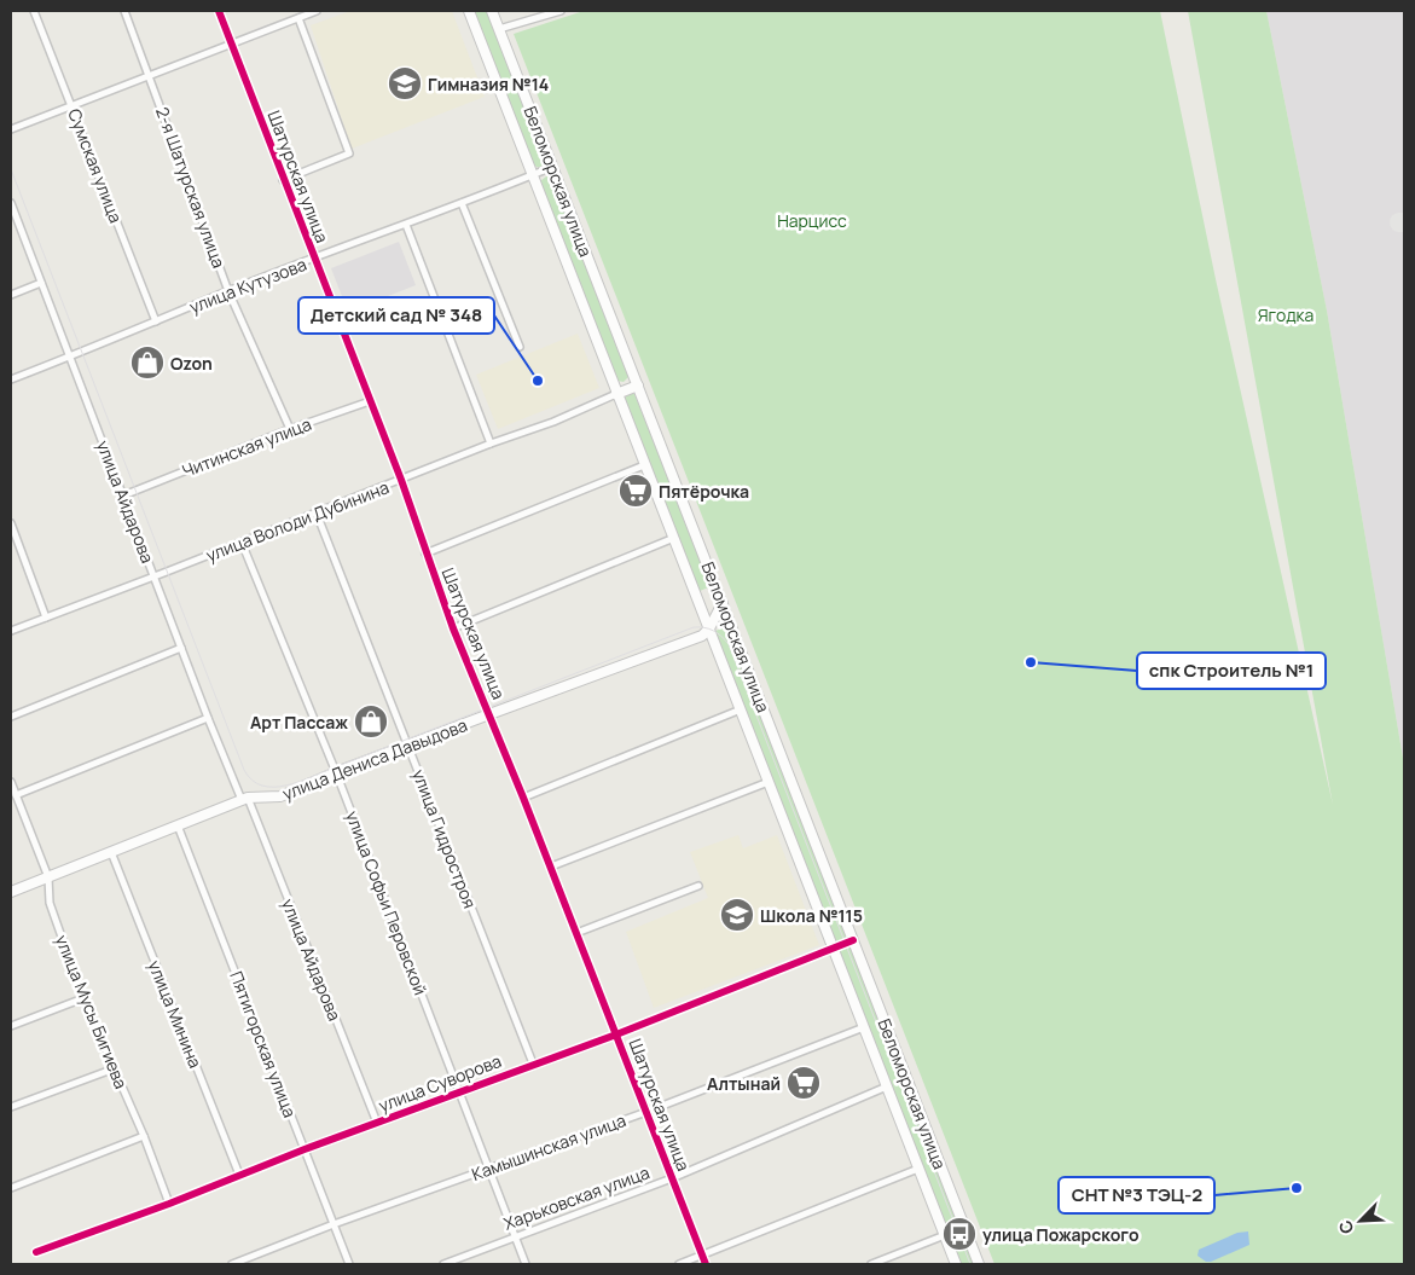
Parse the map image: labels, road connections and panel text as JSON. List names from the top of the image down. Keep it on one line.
{"streets":{"main road":["Беломорская улица","улица Дениса Давыдова"],"street":["Сумская улица","Шатурская улица","2-я Шатурская улица","улица Кутузова","Читинская улица","улица Айдарова","улица Володи Дубинина","улица Гидростроя","улица Софьи Перовской","улица Мусы Бигиева","улица Минина","Пятигорская улица","улица Суворова","Камышинская улица","Харьковская улица"]},"crossings":[["Сумская улица","улица Кутузова"],["Шатурская улица","улица Кутузова"],["Шатурская улица","Читинская улица"],["Шатурская улица","улица Володи Дубинина"],["Шатурская улица","улица Дениса Давыдова"],["Шатурская улица","улица Суворова"],["Шатурская улица","Камышинская улица"],["Шатурская улица","Харьковская улица"],["Беломорская улица","улица Кутузова"],["Беломорская улица","улица Володи Дубинина"],["Беломорская улица","улица Дениса Давыдова"],["Беломорская улица","улица Суворова"],["Беломорская улица","Камышинская улица"],["Беломорская улица","Харьковская улица"],["2-я Шатурская улица","улица Кутузова"],["2-я Шатурская улица","Читинская улица"],["улица Кутузова","улица Айдарова"],["Читинская улица","улица Айдарова"],["улица Айдарова","улица Володи Дубинина"],["улица Айдарова","улица Дениса Давыдова"],["улица Айдарова","улица Суворова"],["улица Володи Дубинина","улица Гидростроя"],["улица Володи Дубинина","улица Софьи Перовской"],["улица Дениса Давыдова","улица Гидростроя"],["улица Дениса Давыдова","улица Софьи Перовской"],["улица Дениса Давыдова","улица Мусы Бигиева"],["улица Дениса Давыдова","улица Минина"],["улица Дениса Давыдова","Пятигорская улица"],["улица Гидростроя","улица Суворова"],["улица Софьи Перовской","улица Суворова"],["улица Софьи Перовской","Камышинская улица"],["улица Софьи Перовской","Харьковская улица"],["улица Мусы Бигиева","улица Суворова"],["улица Минина","улица Суворова"],["Пятигорская улица","улица Суворова"],["Пятигорская улица","Камышинская улица"]],"parks":["Нарцисс","Ягодка"],"places":{"school or university":["Гимназия №14","Школа №115"],"shop":["Ozon","Арт Пассаж"],"other":["Детский сад № 348","спк Строитель №1","СНТ №3 ТЭЦ-2"],"supermarket":["Пятёрочка","Алтынай"],"bus stop":["улица Пожарского"]},"north":"bottom left"}
